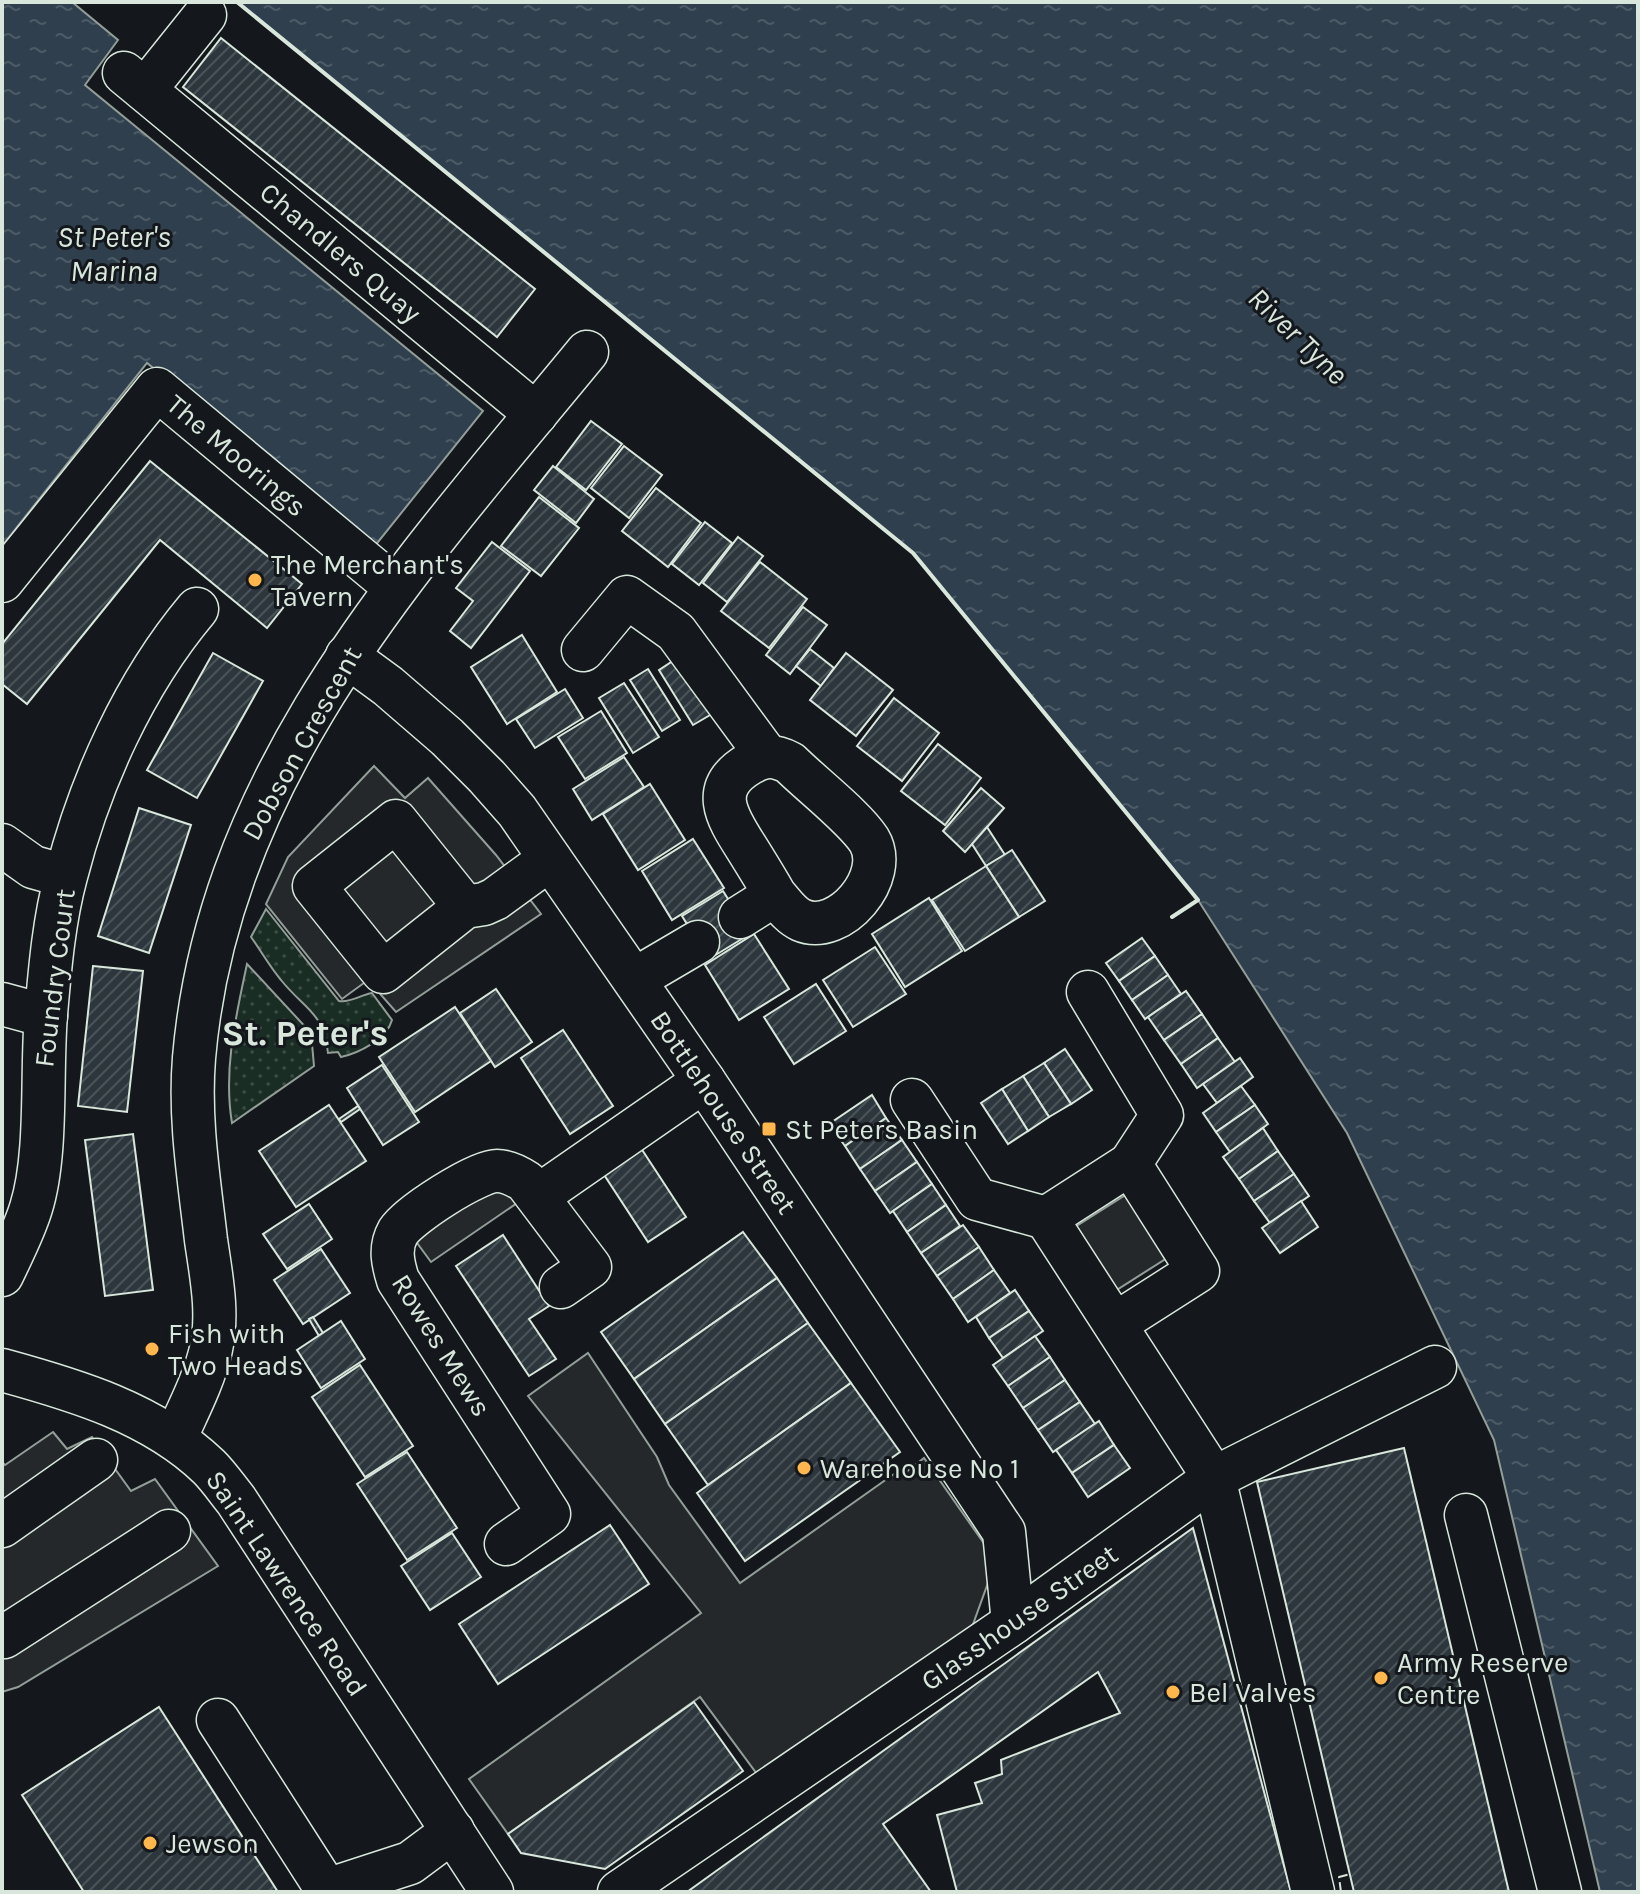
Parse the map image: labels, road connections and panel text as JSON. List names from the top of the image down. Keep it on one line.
{"streets":{"street":["Chandlers Quay","The Moorings","Dobson Crescent","Foundry Court","Bottlehouse Street","Rowes Mews","Saint Lawrence Road","Glasshouse Street"]},"crossings":[["Chandlers Quay","Dobson Crescent"],["The Moorings","Dobson Crescent"],["Dobson Crescent","Bottlehouse Street"],["Dobson Crescent","Saint Lawrence Road"],["Bottlehouse Street","Glasshouse Street"]],"districts":["St. Peter's"],"water":["St Peter's Marina","River Tyne"],"places":{"other":["The Merchant's Tavern","Fish with Two Heads","Warehouse No 1","Army Reserve Centre","Bel Valves","Jewson"],"transit":["St Peters Basin"]}}
